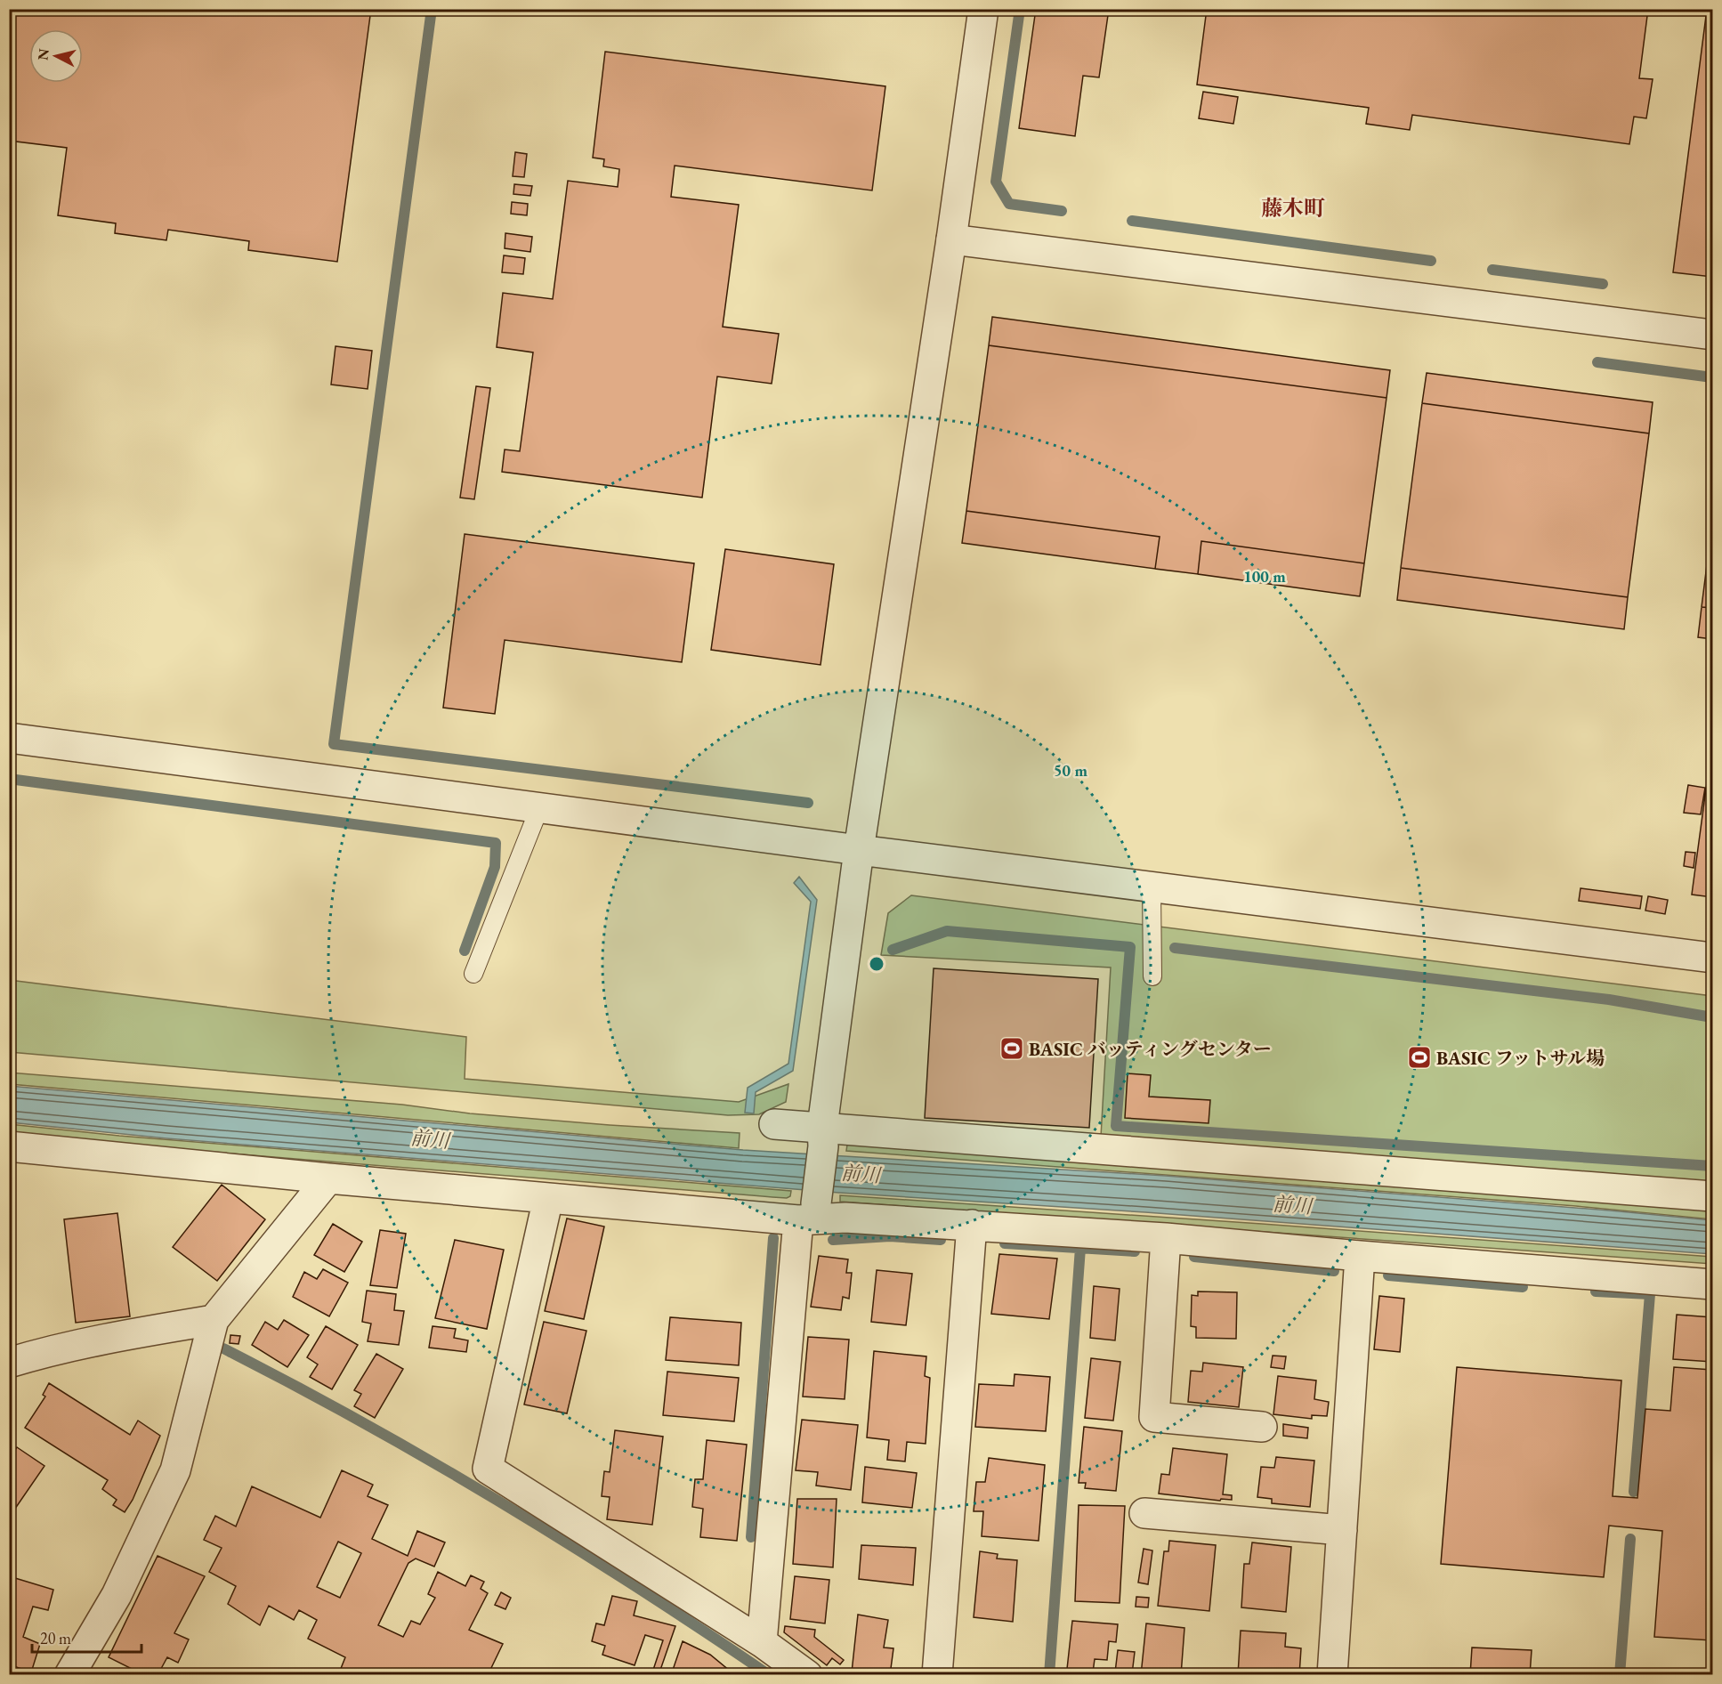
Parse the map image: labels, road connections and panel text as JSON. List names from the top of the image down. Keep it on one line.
{"districts":["藤木町"],"water":["前川"],"places":{"sports":["BASIC バッティングセンター","BASIC フットサル場"]},"scale_bar":"20 m","north":"left","rings":["100 m","50 m"]}
